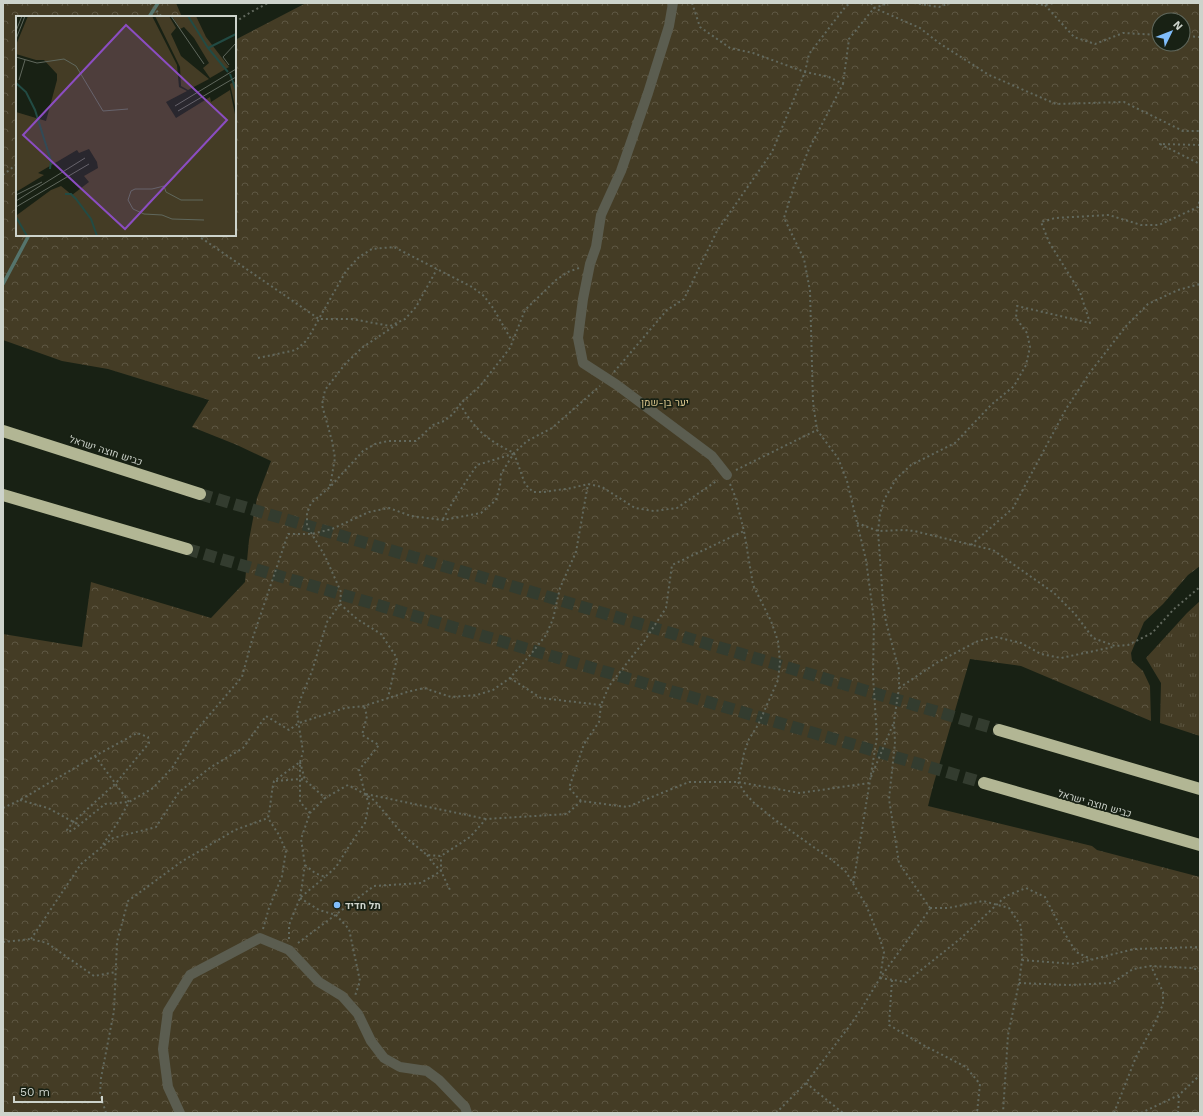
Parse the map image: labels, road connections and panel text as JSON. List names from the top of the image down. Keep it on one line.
{"streets":{"highway":["כביש חוצה ישראל"]},"parks":["יער בן-שמן"],"places":["תל חדיד"],"scale_bar":"50 m","north":"top right"}
